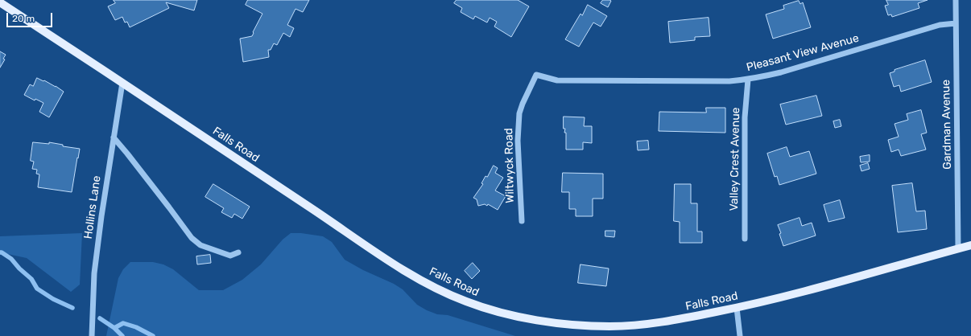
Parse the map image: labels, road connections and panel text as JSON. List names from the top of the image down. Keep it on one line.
{"streets":{"main road":["Falls Road"],"street":["Pleasant View Avenue","Gardman Avenue","Valley Crest Avenue","Wiltwyck Road","Hollins Lane"]},"crossings":[["Pleasant View Avenue","Gardman Avenue"],["Pleasant View Avenue","Valley Crest Avenue"],["Pleasant View Avenue","Wiltwyck Road"],["Gardman Avenue","Falls Road"],["Falls Road","Hollins Lane"]],"scale_bar":"20 m"}
